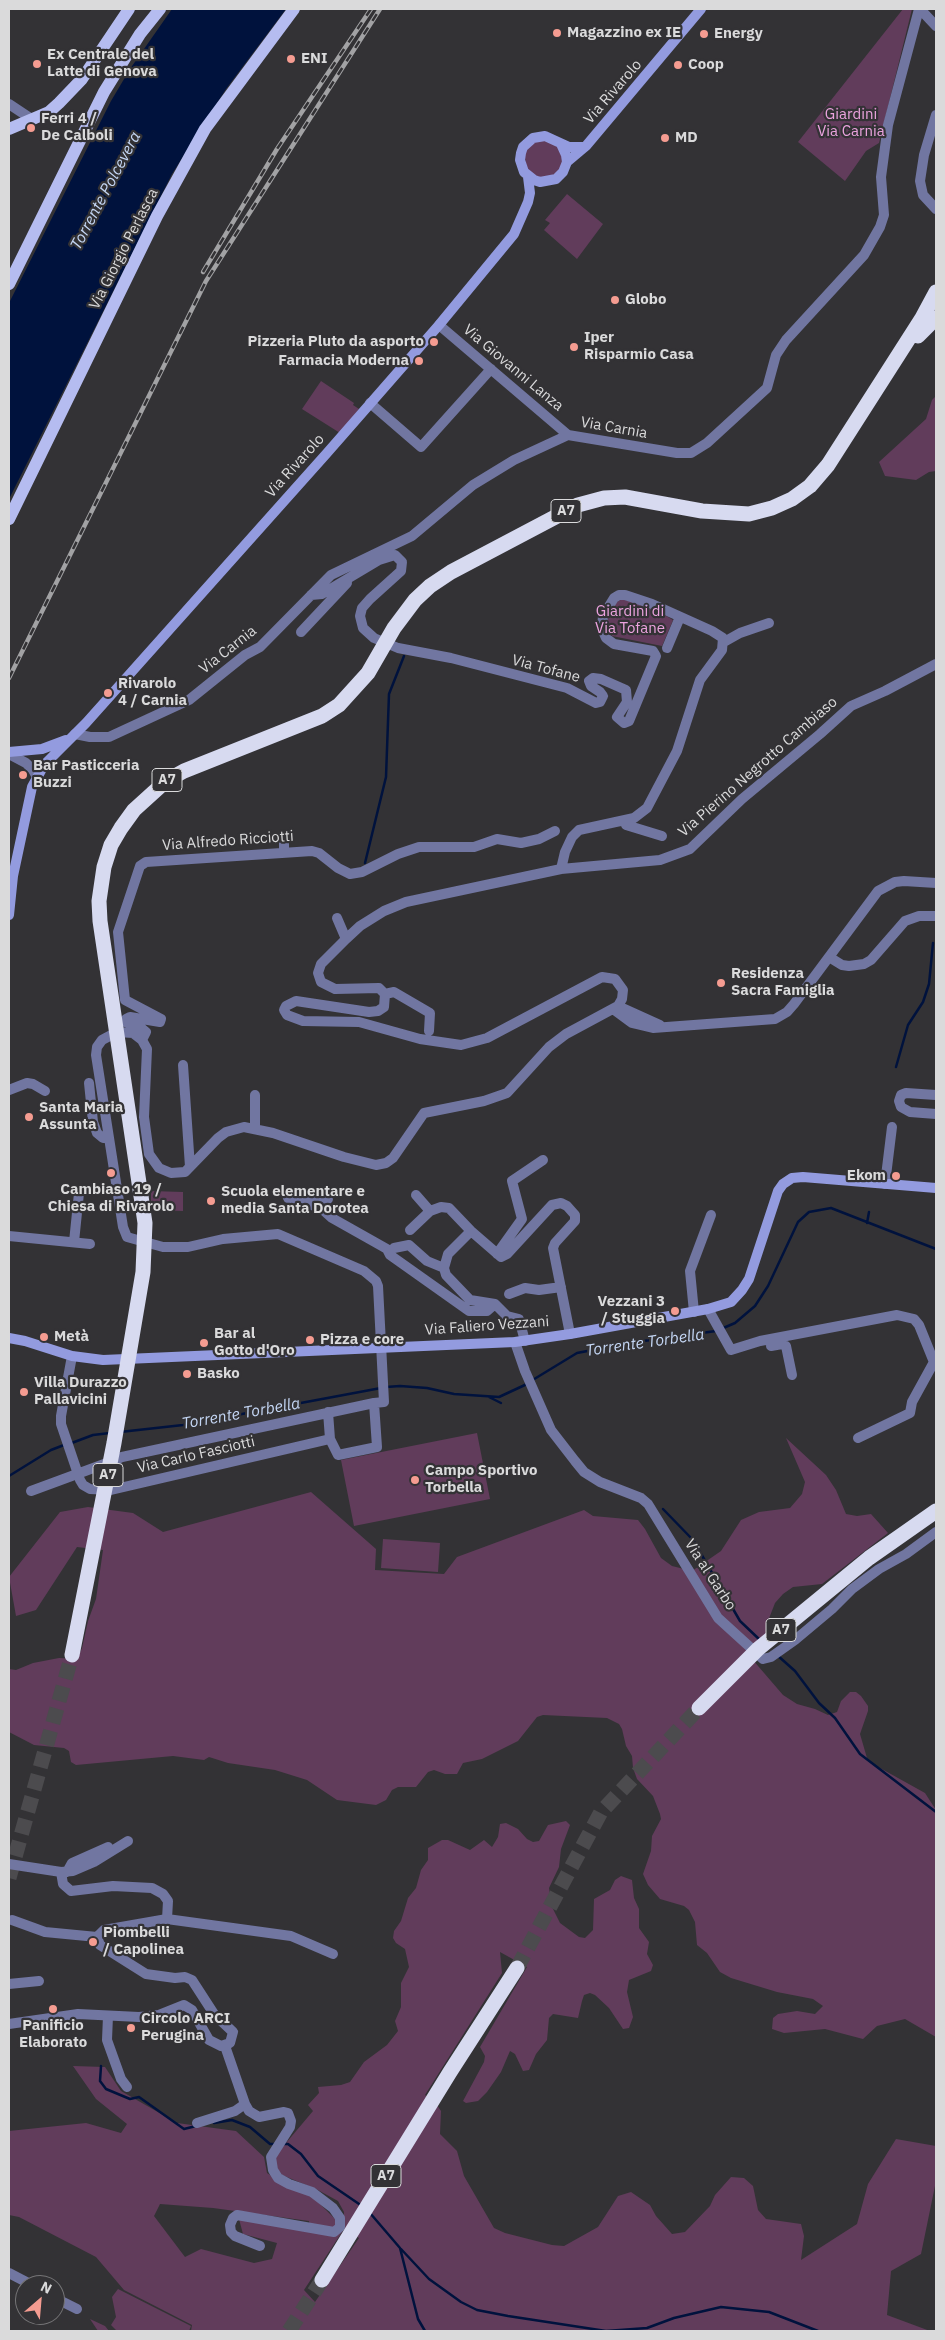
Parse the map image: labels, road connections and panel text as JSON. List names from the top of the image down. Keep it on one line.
{"streets":{"highway":["A7"],"main road":["Via Rivarolo","Via Giorgio Perlasca","Via Faliero Vezzani"],"street":["Via Giovanni Lanza","Via Carnia","Via Tofane","Via Pierino Negrotto Cambiaso","Via Alfredo Ricciotti","Via Carlo Fasciotti","Via al Garbo"]},"crossings":[["Via Rivarolo","Via Giovanni Lanza"],["Via Rivarolo","Via Carnia"],["Via Giovanni Lanza","Via Carnia"],["Via Carnia","Via Tofane"],["Via Faliero Vezzani","Via Carlo Fasciotti"],["Via Faliero Vezzani","Via al Garbo"]],"water":["Torrente Polcevera","Torrente Torbella"],"parks":["Giardini Via Carnia","Giardini di Via Tofane"],"places":["Magazzino ex IE","Energy","ENI","Ex Centrale del Latte di Genova","Coop","Ferri 4 / De Calboli","MD","Globo","Pizzeria Pluto da asporto","Iper Risparmio Casa","Farmacia Moderna","Rivarolo 4 / Carnia","Bar Pasticceria Buzzi","Residenza Sacra Famiglia","Santa Maria Assunta","Cambiaso 19 / Chiesa di Rivarolo","Ekom","Scuola elementare e media Santa Dorotea","Vezzani 3 / Stuggia","Metà","Pizza e core","Bar al Gotto d'Oro","Basko","Villa Durazzo Pallavicini","Campo Sportivo Torbella","Piombelli / Capolinea","Panificio Elaborato","Circolo ARCI Perugina"],"north":"top right"}
